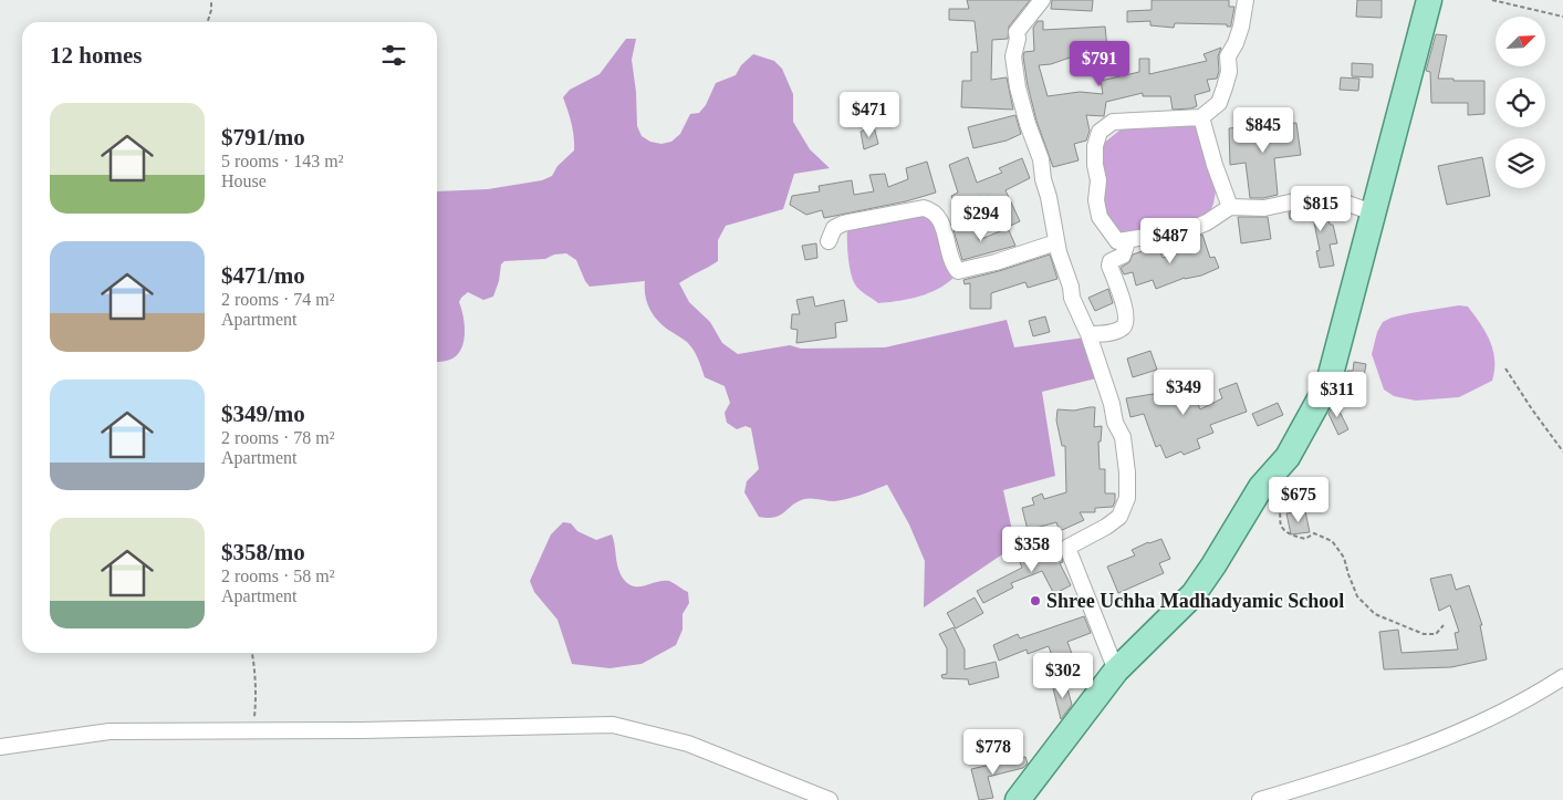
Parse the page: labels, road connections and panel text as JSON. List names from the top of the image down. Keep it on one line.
{"places":["Shree Uchha Madhadyamic School"],"north":"top right","page":{"heading":"12 homes","price":["$791","$471","$845","$815","$294","$487","$349","$311","$675","$358","$302","$778"],"list":[{"name":"$791/mo","note":"5 rooms · 143 m² · House"},{"name":"$471/mo","note":"2 rooms · 74 m² · Apartment"},{"name":"$349/mo","note":"2 rooms · 78 m² · Apartment"},{"name":"$358/mo","note":"2 rooms · 58 m² · Apartment"}]}}
